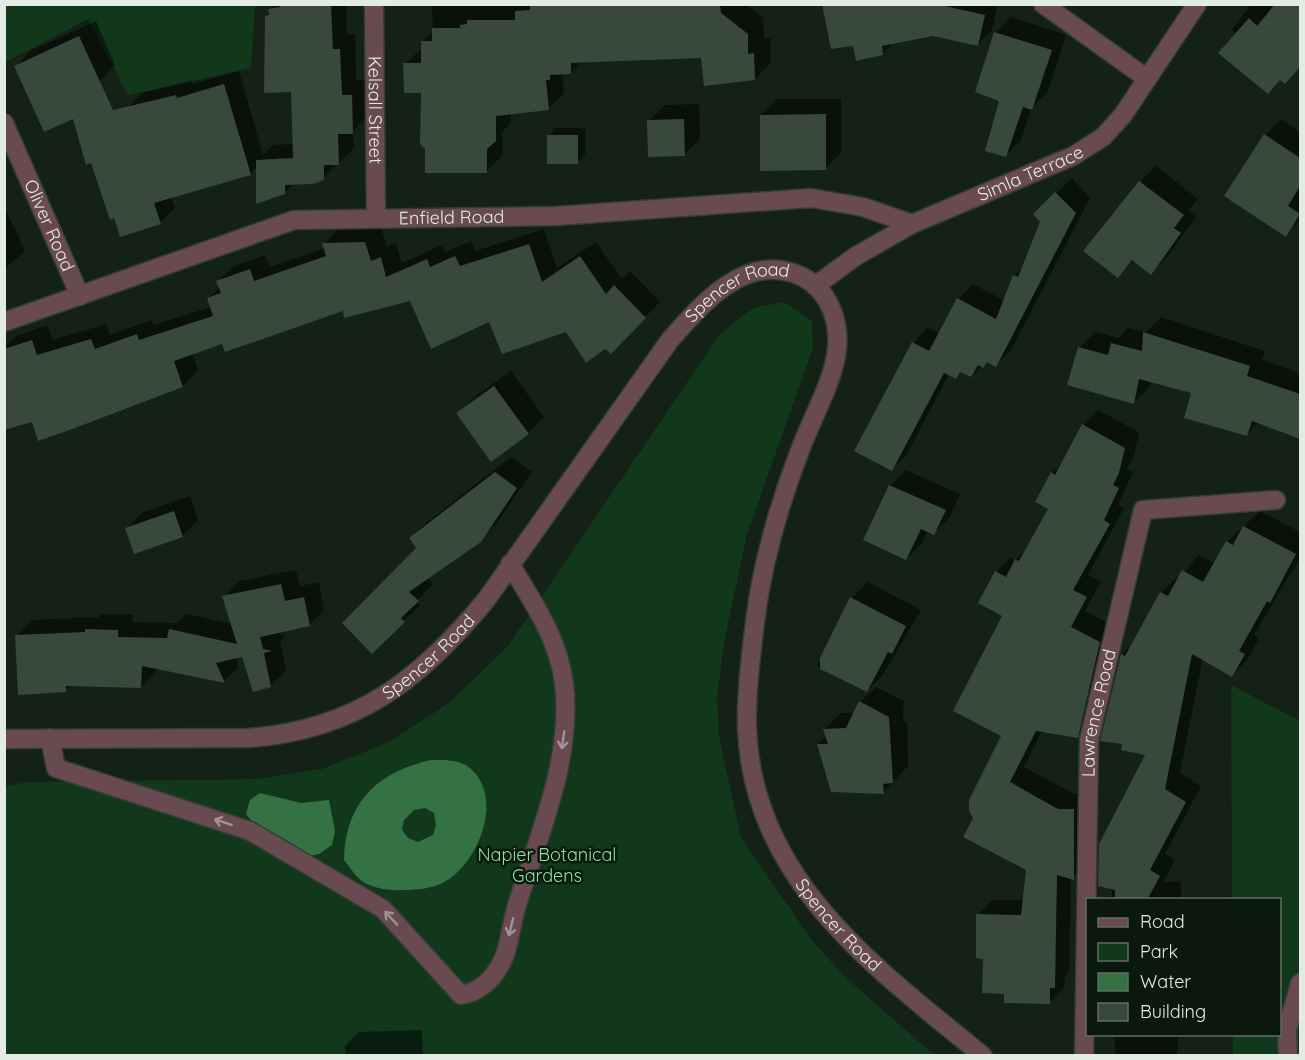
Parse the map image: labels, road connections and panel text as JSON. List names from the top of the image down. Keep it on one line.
{"streets":{"street":["Kelsall Street","Simla Terrace","Enfield Road","Oliver Road","Spencer Road","Lawrence Road"]},"crossings":[["Kelsall Street","Enfield Road"],["Simla Terrace","Enfield Road"],["Simla Terrace","Spencer Road"],["Enfield Road","Oliver Road"]],"parks":["Napier Botanical Gardens"],"legend":["Road","Park","Water","Building"]}
